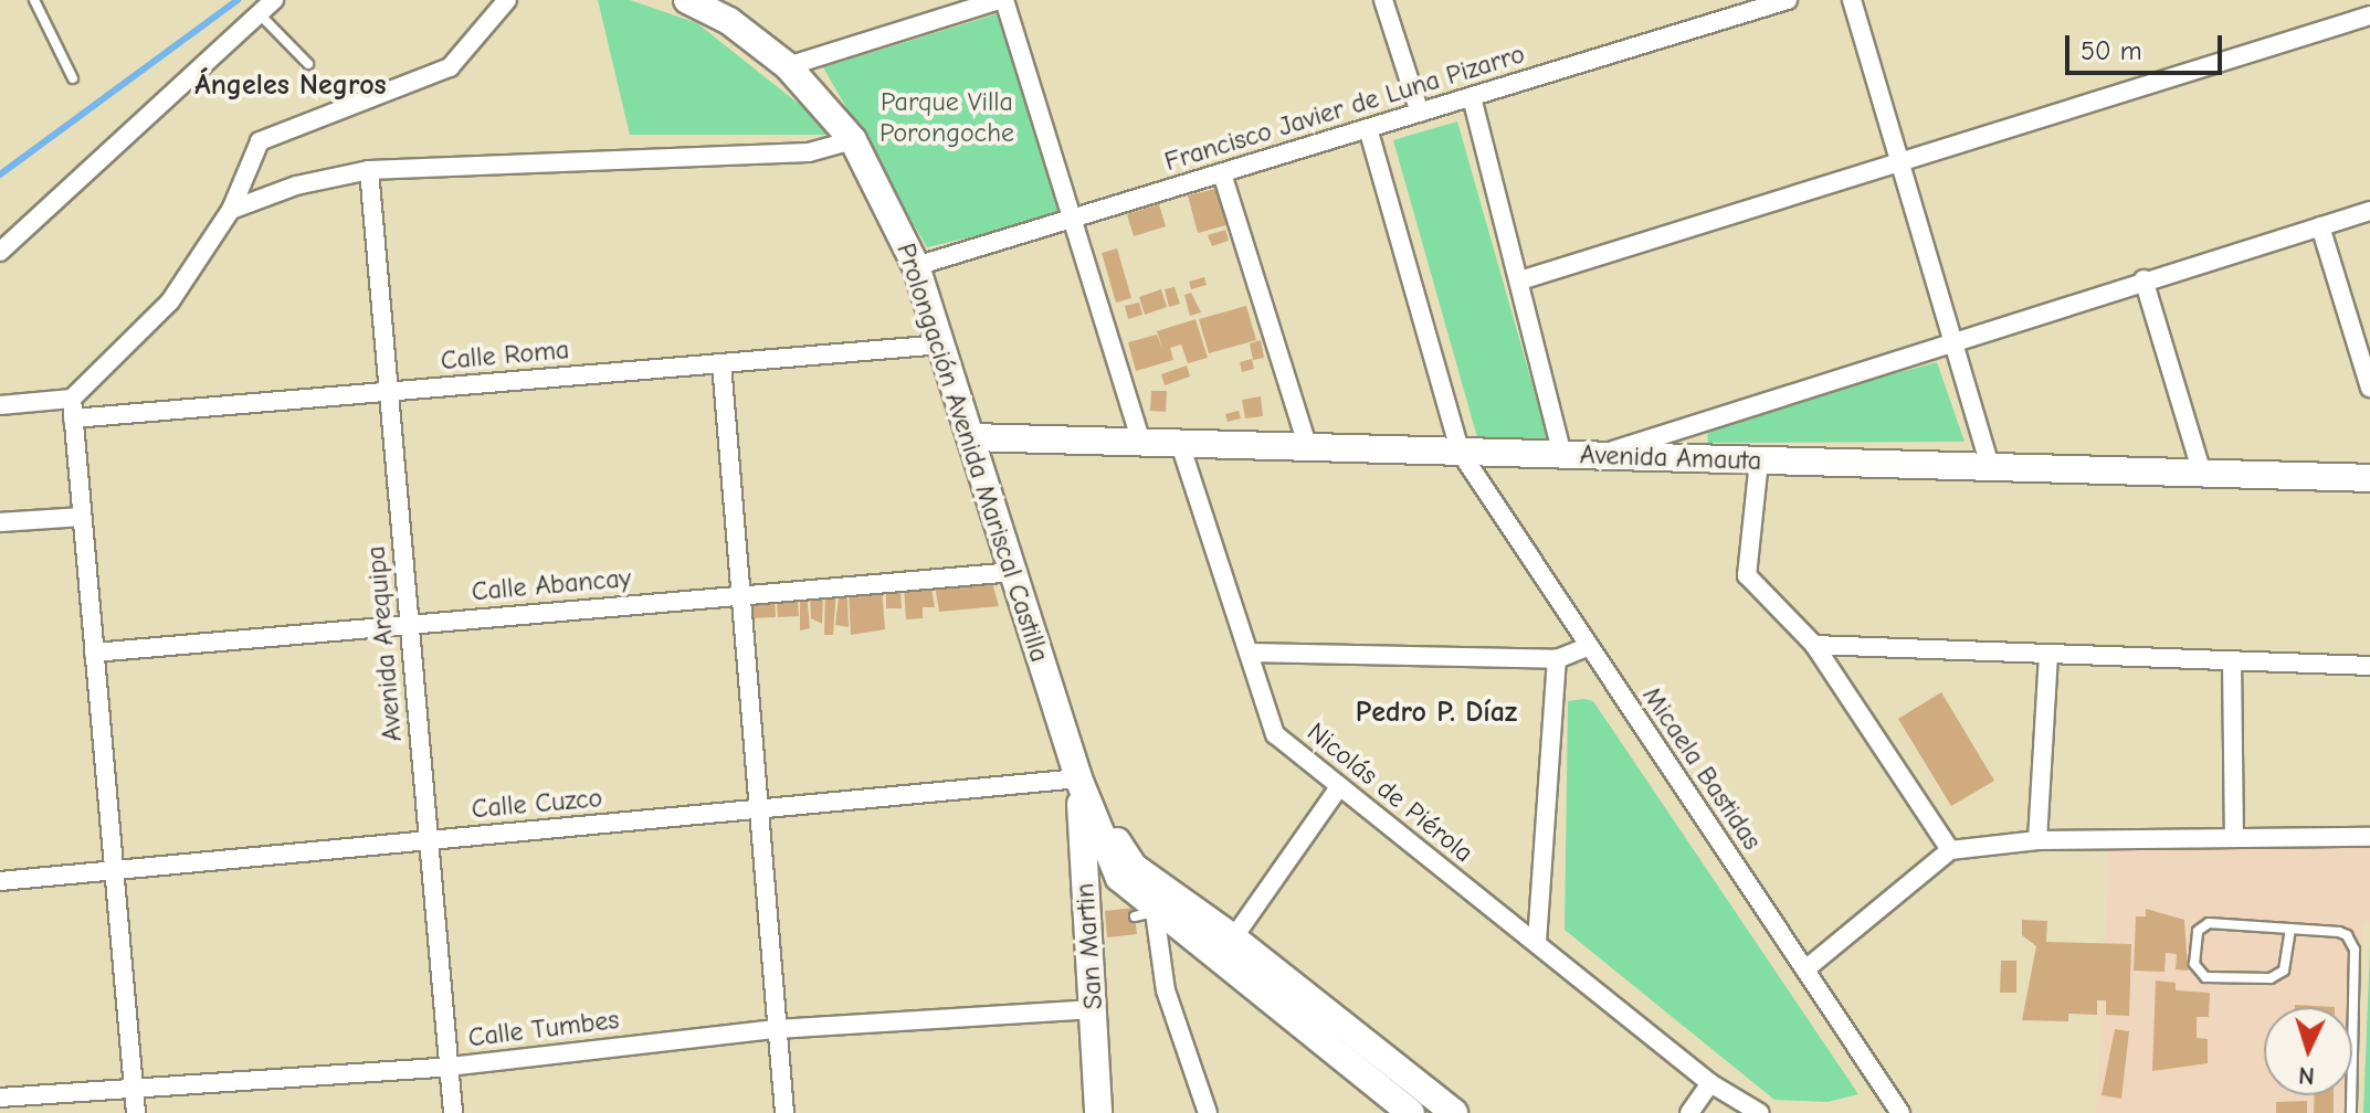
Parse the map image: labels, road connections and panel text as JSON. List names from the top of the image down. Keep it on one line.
{"streets":{"main road":["Prolongación Avenida Mariscal Castilla","Avenida Amauta","San Martin"],"street":["Francisco Javier de Luna Pizarro","Calle Roma","Calle Abancay","Avenida Arequipa","Micaela Bastidas","Nicolás de Piérola","Calle Cuzco","Calle Tumbes"]},"crossings":[["Francisco Javier de Luna Pizarro","Prolongación Avenida Mariscal Castilla"],["Francisco Javier de Luna Pizarro","Micaela Bastidas"],["Calle Roma","Prolongación Avenida Mariscal Castilla"],["Calle Roma","Avenida Arequipa"],["Prolongación Avenida Mariscal Castilla","Avenida Amauta"],["Prolongación Avenida Mariscal Castilla","Calle Abancay"],["Prolongación Avenida Mariscal Castilla","Calle Cuzco"],["Prolongación Avenida Mariscal Castilla","San Martin"],["Avenida Amauta","Micaela Bastidas"],["Avenida Amauta","Nicolás de Piérola"],["Calle Abancay","Avenida Arequipa"],["Avenida Arequipa","Calle Cuzco"],["Avenida Arequipa","Calle Tumbes"],["Calle Cuzco","San Martin"],["San Martin","Calle Tumbes"]],"districts":["Ángeles Negros","Pedro P. Díaz"],"parks":["Parque Villa Porongoche"],"scale_bar":"50 m","north":"bottom"}
